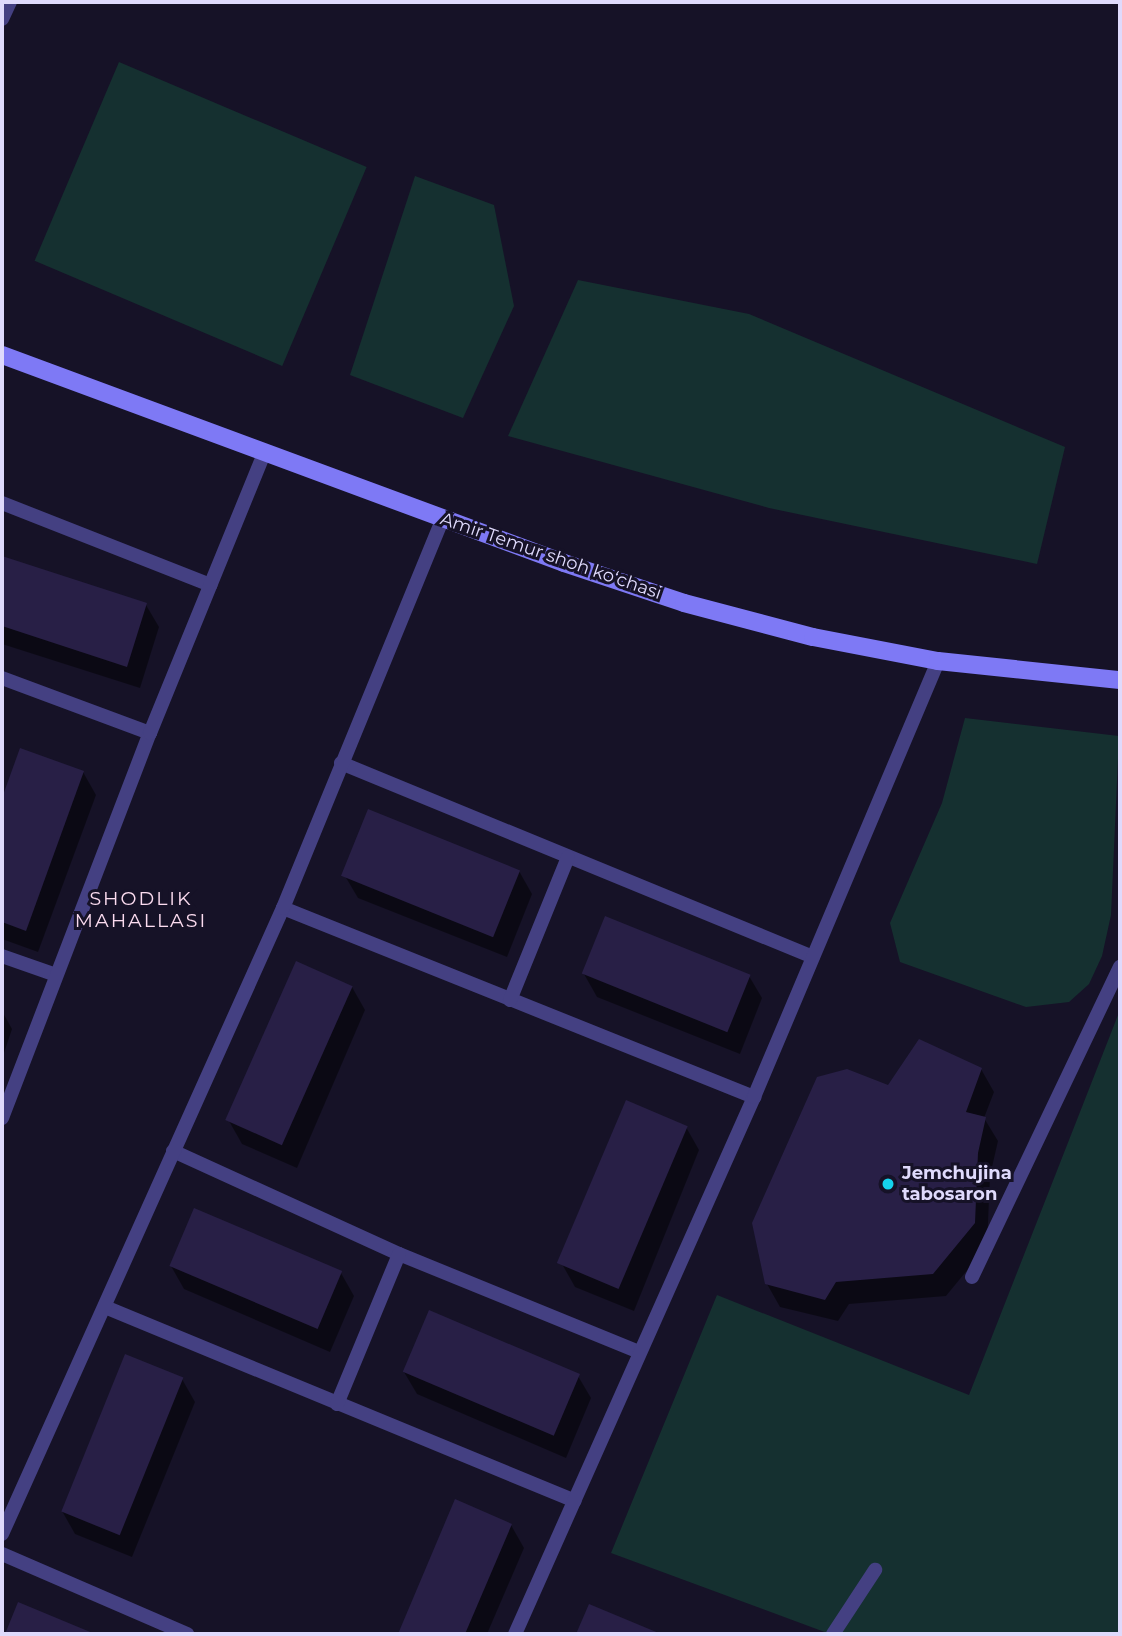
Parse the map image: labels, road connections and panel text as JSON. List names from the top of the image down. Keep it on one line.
{"streets":{"main road":["Amir Temur shoh ko‘chasi"]},"districts":["SHODLIK MAHALLASI"],"places":["Jemchujina tabosaron"]}
